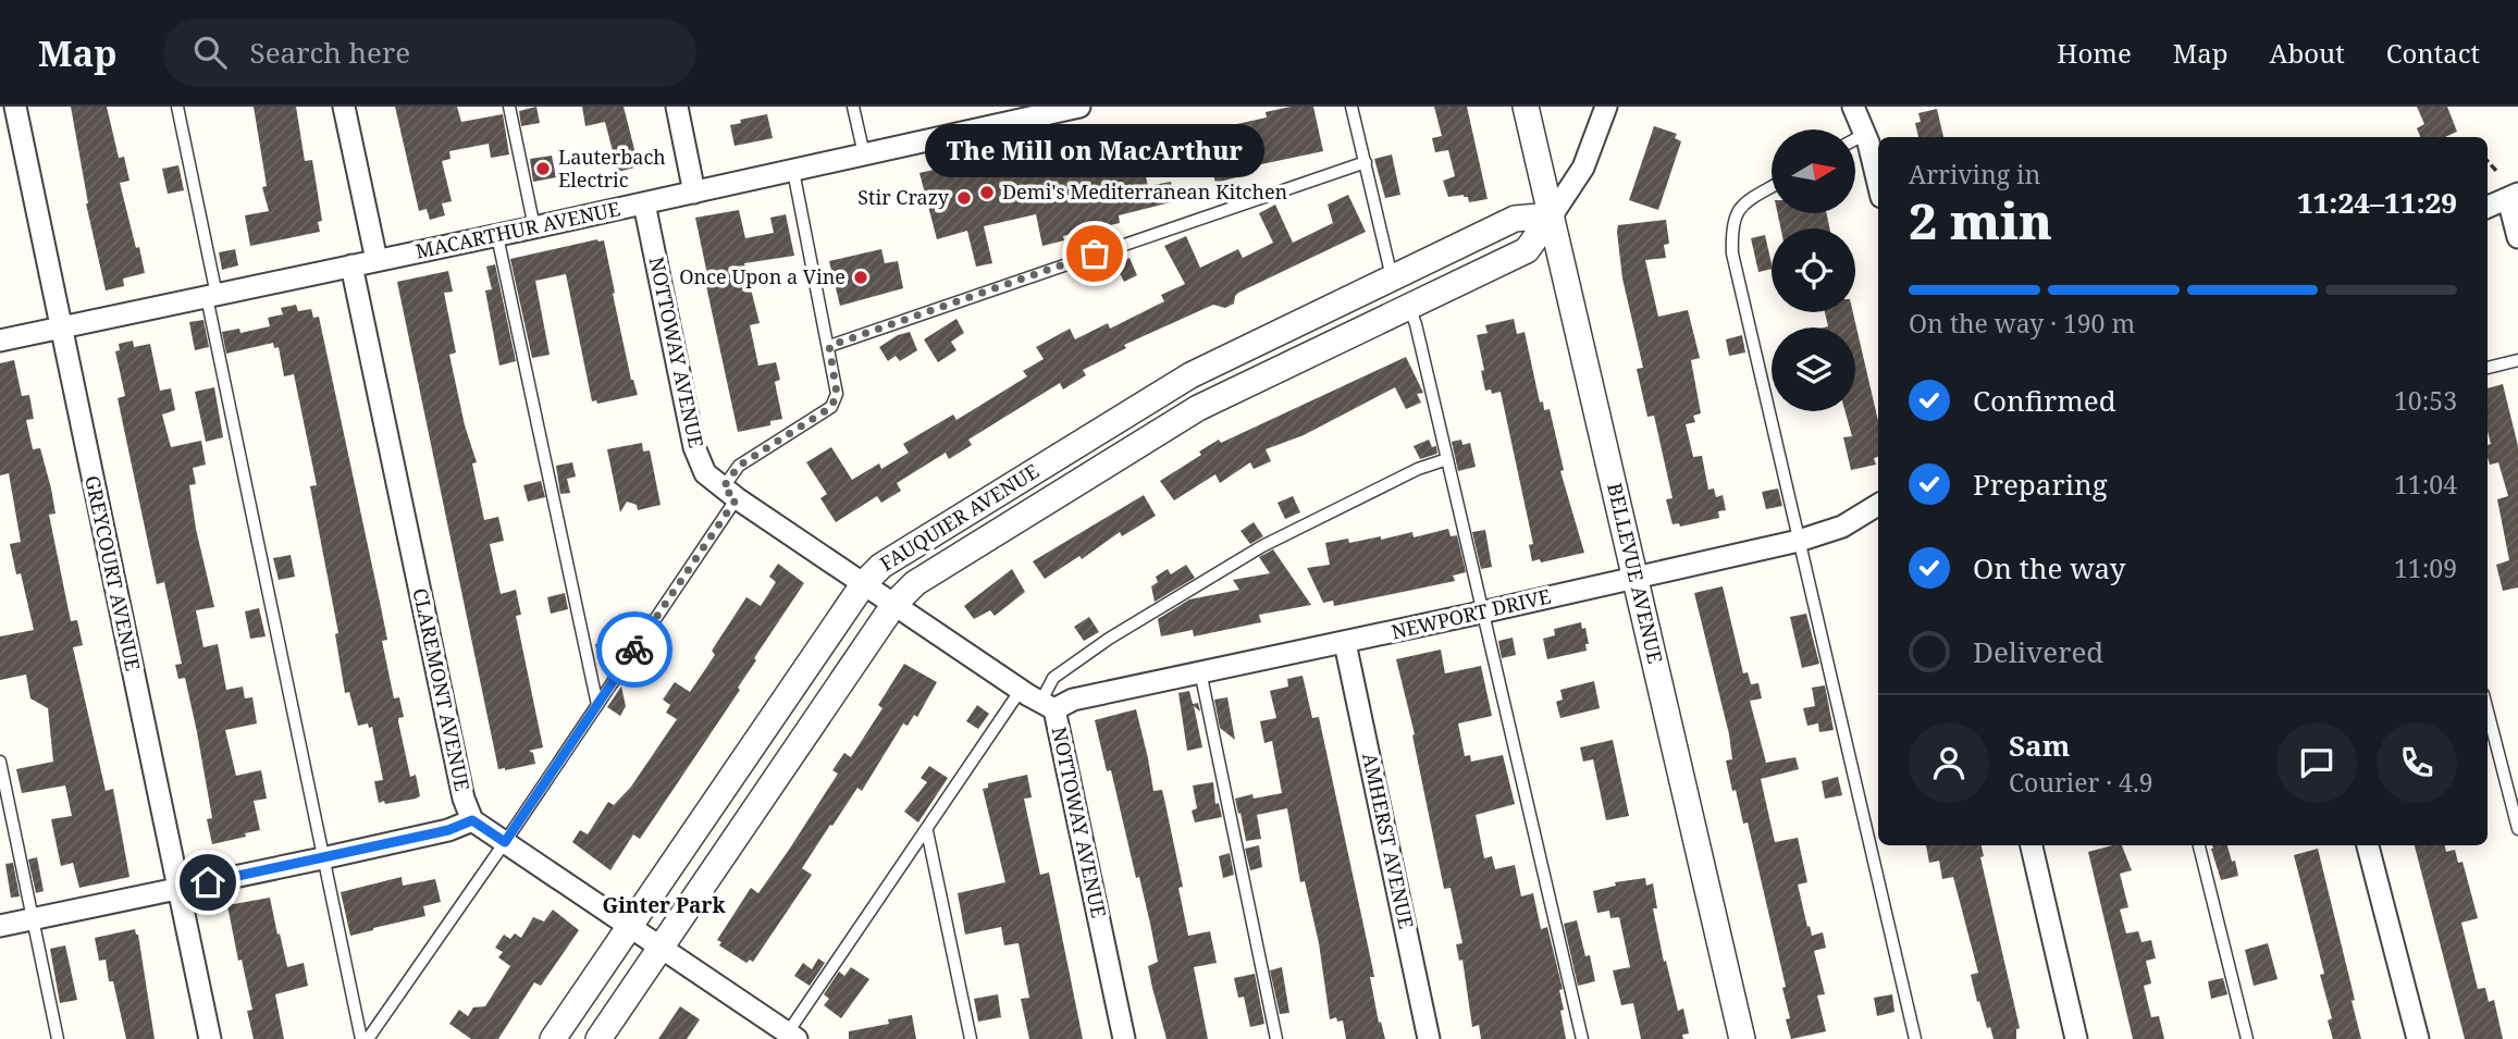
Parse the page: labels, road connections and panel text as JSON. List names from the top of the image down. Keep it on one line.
{"streets":{"street":["MACARTHUR AVENUE","NOTTOWAY AVENUE","FAUQUIER AVENUE","GREYCOURT AVENUE","BELLEVUE AVENUE","NEWPORT DRIVE","CLAREMONT AVENUE","AMHERST AVENUE"]},"crossings":[["MACARTHUR AVENUE","NOTTOWAY AVENUE"],["MACARTHUR AVENUE","GREYCOURT AVENUE"],["MACARTHUR AVENUE","CLAREMONT AVENUE"],["NOTTOWAY AVENUE","FAUQUIER AVENUE"],["NOTTOWAY AVENUE","NEWPORT DRIVE"],["FAUQUIER AVENUE","BELLEVUE AVENUE"],["BELLEVUE AVENUE","NEWPORT DRIVE"],["NEWPORT DRIVE","AMHERST AVENUE"]],"districts":["Ginter Park"],"places":["Lauterbach Electric","Demi's Mediterranean Kitchen","Stir Crazy","The Mill on MacArthur","Once Upon a Vine"],"north":"right","page":{"header":"Map","search":"Search here","nav":["Home","Map","About","Contact"],"bubble":"The Mill on MacArthur","heading":["2 min","Arriving in","11:24–11:29"],"panel":["Sam","Courier · 4.9"],"bar":"On the way · 190 m","list":[["Confirmed","10:53"],["Preparing","11:04"],["On the way","11:09"],"Delivered"]}}
